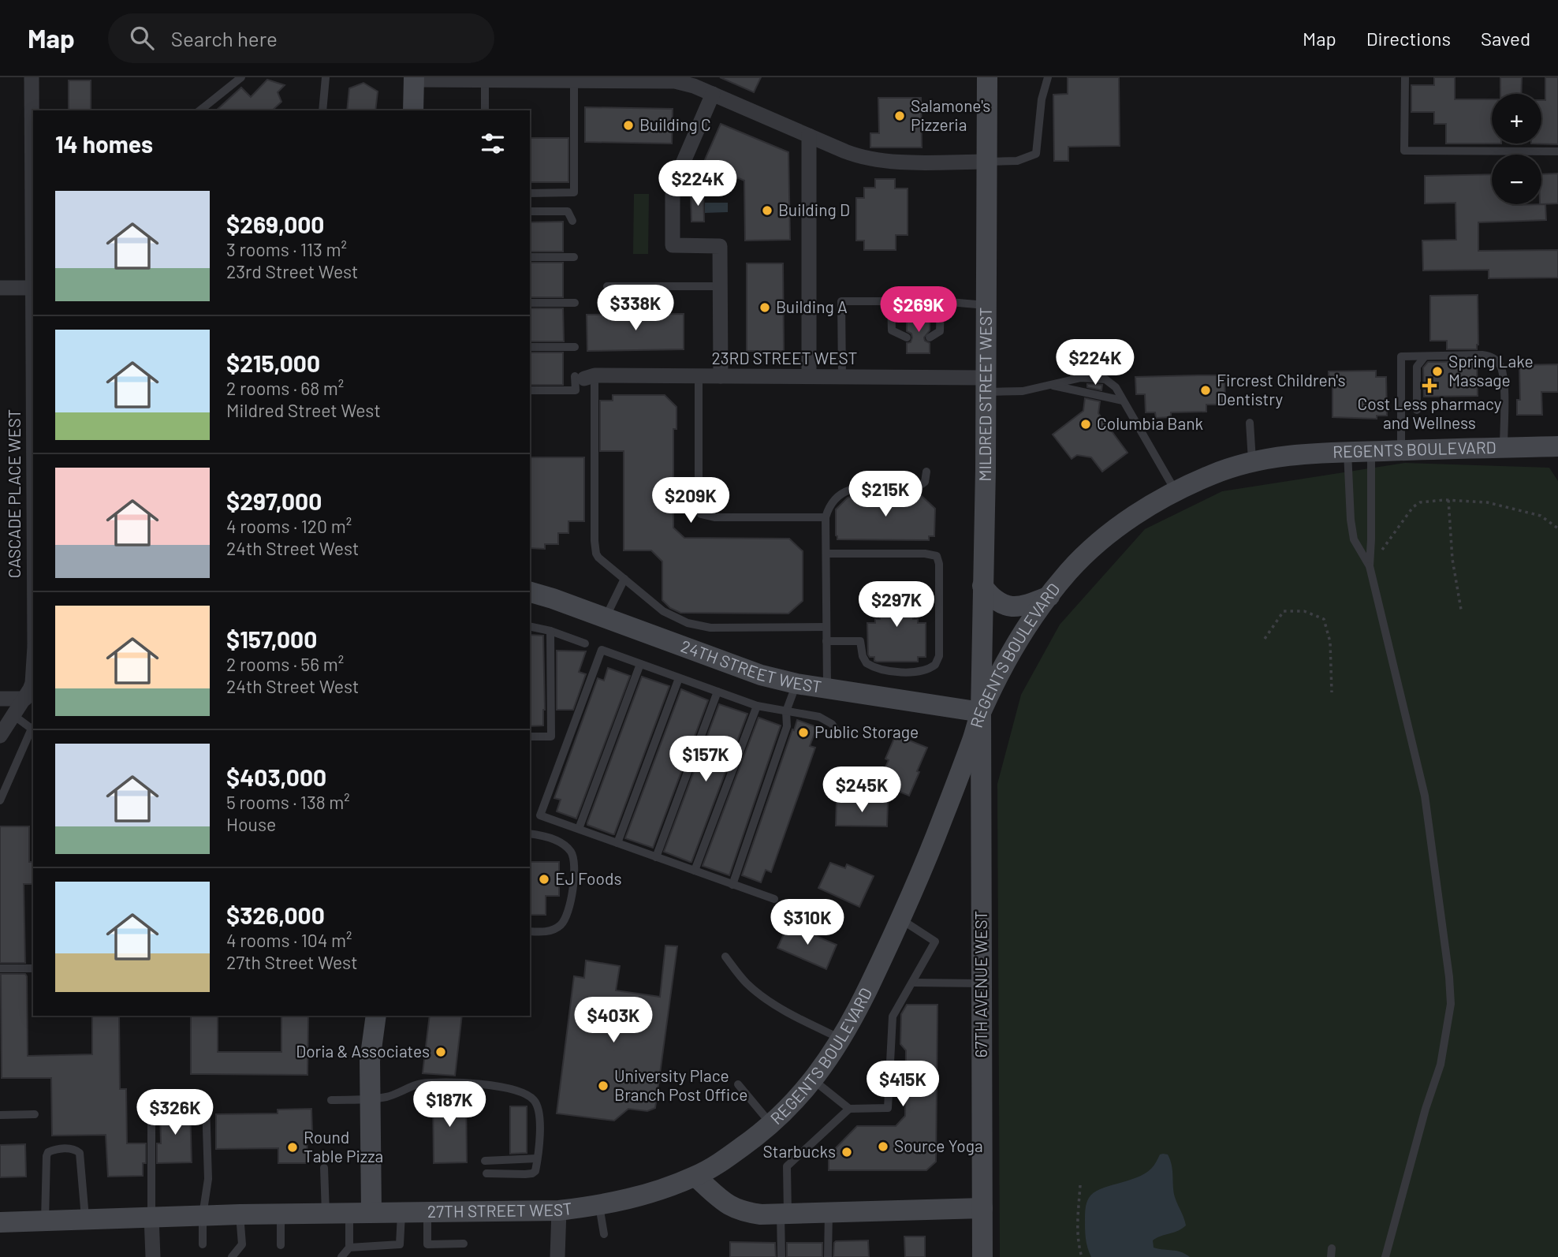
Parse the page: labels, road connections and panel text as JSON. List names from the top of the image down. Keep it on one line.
{"streets":{"main road":["MILDRED STREET WEST","REGENTS BOULEVARD","24TH STREET WEST","67TH AVENUE WEST","27TH STREET WEST"],"street":["23RD STREET WEST","CASCADE PLACE WEST"]},"crossings":[["23RD STREET WEST","MILDRED STREET WEST"],["MILDRED STREET WEST","REGENTS BOULEVARD"],["MILDRED STREET WEST","24TH STREET WEST"],["MILDRED STREET WEST","67TH AVENUE WEST"],["REGENTS BOULEVARD","24TH STREET WEST"],["REGENTS BOULEVARD","67TH AVENUE WEST"],["REGENTS BOULEVARD","27TH STREET WEST"],["24TH STREET WEST","67TH AVENUE WEST"]],"places":{"other":["Salamone's Pizzeria","Building C","Building D","Building A","Spring Lake Massage","Fircrest Children's Dentistry","Columbia Bank","Public Storage","EJ Foods","Doria & Associates","University Place Branch Post Office","Source Yoga","Round Table Pizza","Starbucks"],"health":["Cost Less pharmacy and Wellness"]},"page":{"header":"Map","search":"Search here","nav":["Map","Directions","Saved"],"map_buttons":["+","−"],"heading":"14 homes","price":["$224K","$338K","$269K","$224K","$215K","$209K","$297K","$157K","$245K","$310K","$403K","$415K","$187K","$326K"],"list":[{"name":"$269,000","note":"3 rooms · 113 m² · 23rd Street West"},{"name":"$215,000","note":"2 rooms · 68 m² · Mildred Street West"},{"name":"$297,000","note":"4 rooms · 120 m² · 24th Street West"},{"name":"$157,000","note":"2 rooms · 56 m² · 24th Street West"},{"name":"$403,000","note":"5 rooms · 138 m² · House"},{"name":"$326,000","note":"4 rooms · 104 m² · 27th Street West"}]}}
